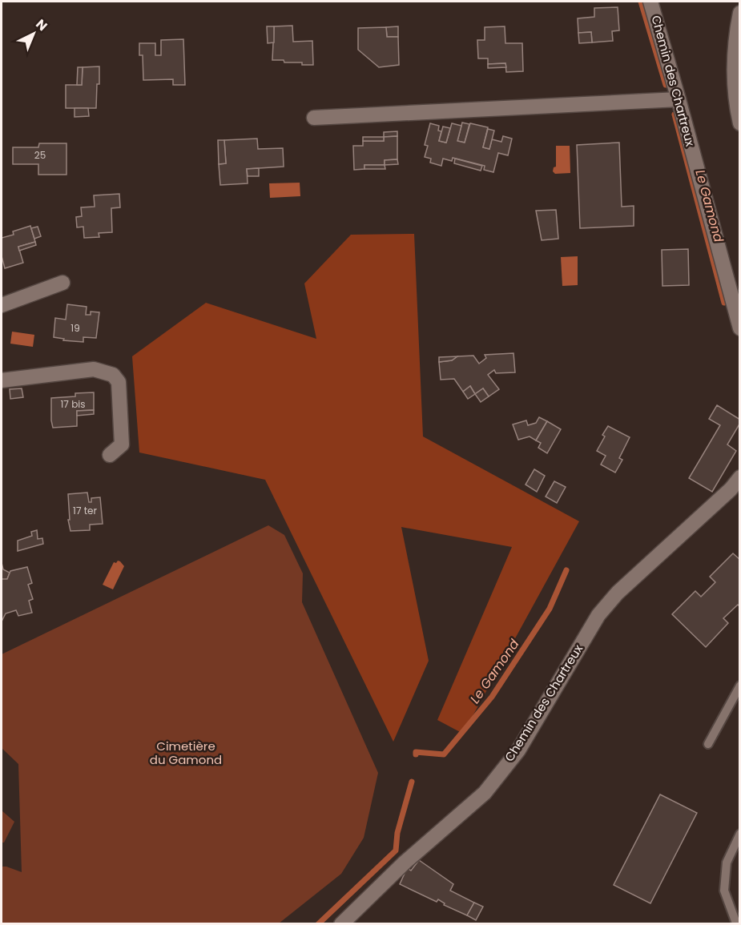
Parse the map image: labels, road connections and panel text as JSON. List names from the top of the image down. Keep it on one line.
{"streets":{"street":["Chemin des Chartreux"]},"water":["Le Gamond"],"parks":["Cimetière du Gamond"],"house_numbers":["25","19","17 bis","17 ter"],"north":"top right"}
